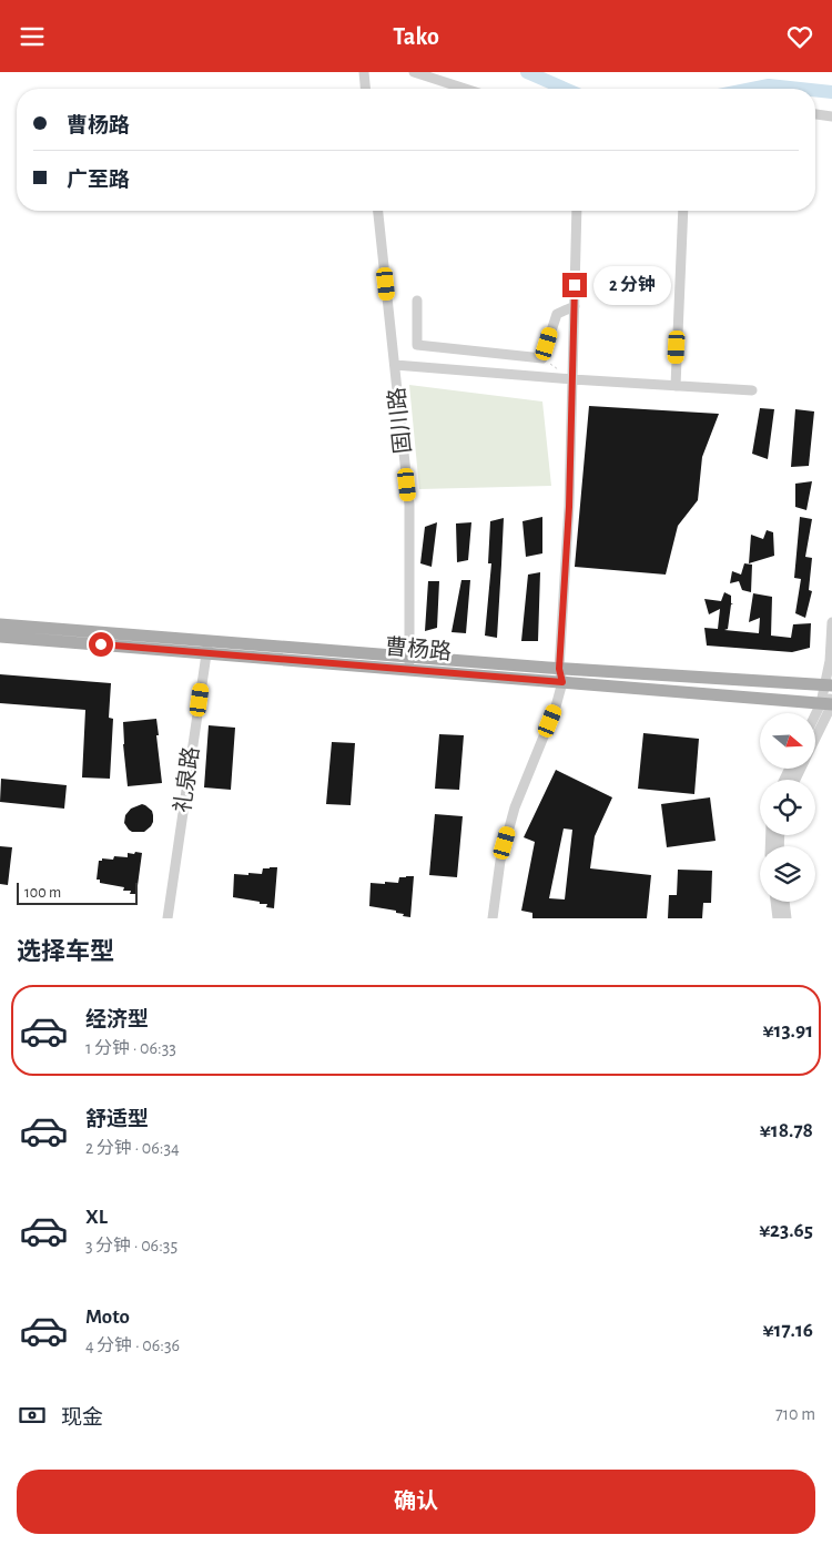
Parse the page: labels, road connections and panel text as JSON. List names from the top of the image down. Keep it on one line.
{"streets":{"main road":["曹杨路"],"street":["固川路","礼泉路"]},"crossings":[["固川路","曹杨路"],["曹杨路","礼泉路"]],"scale_bar":"100 m","north":"right","page":{"header":"Tako","banner":["曹杨路","广至路"],"bubble":"2 分钟","scale":"100 m","heading":"选择车型","list":[{"name":"经济型","note":"1 分钟 · 06:33","value":"¥13.91"},{"name":"舒适型","note":"2 分钟 · 06:34","value":"¥18.78"},{"name":"XL","note":"3 分钟 · 06:35","value":"¥23.65"},{"name":"Moto","note":"4 分钟 · 06:36","value":"¥17.16"}],"pay":["现金","710 m"],"buttons":"确认"}}
